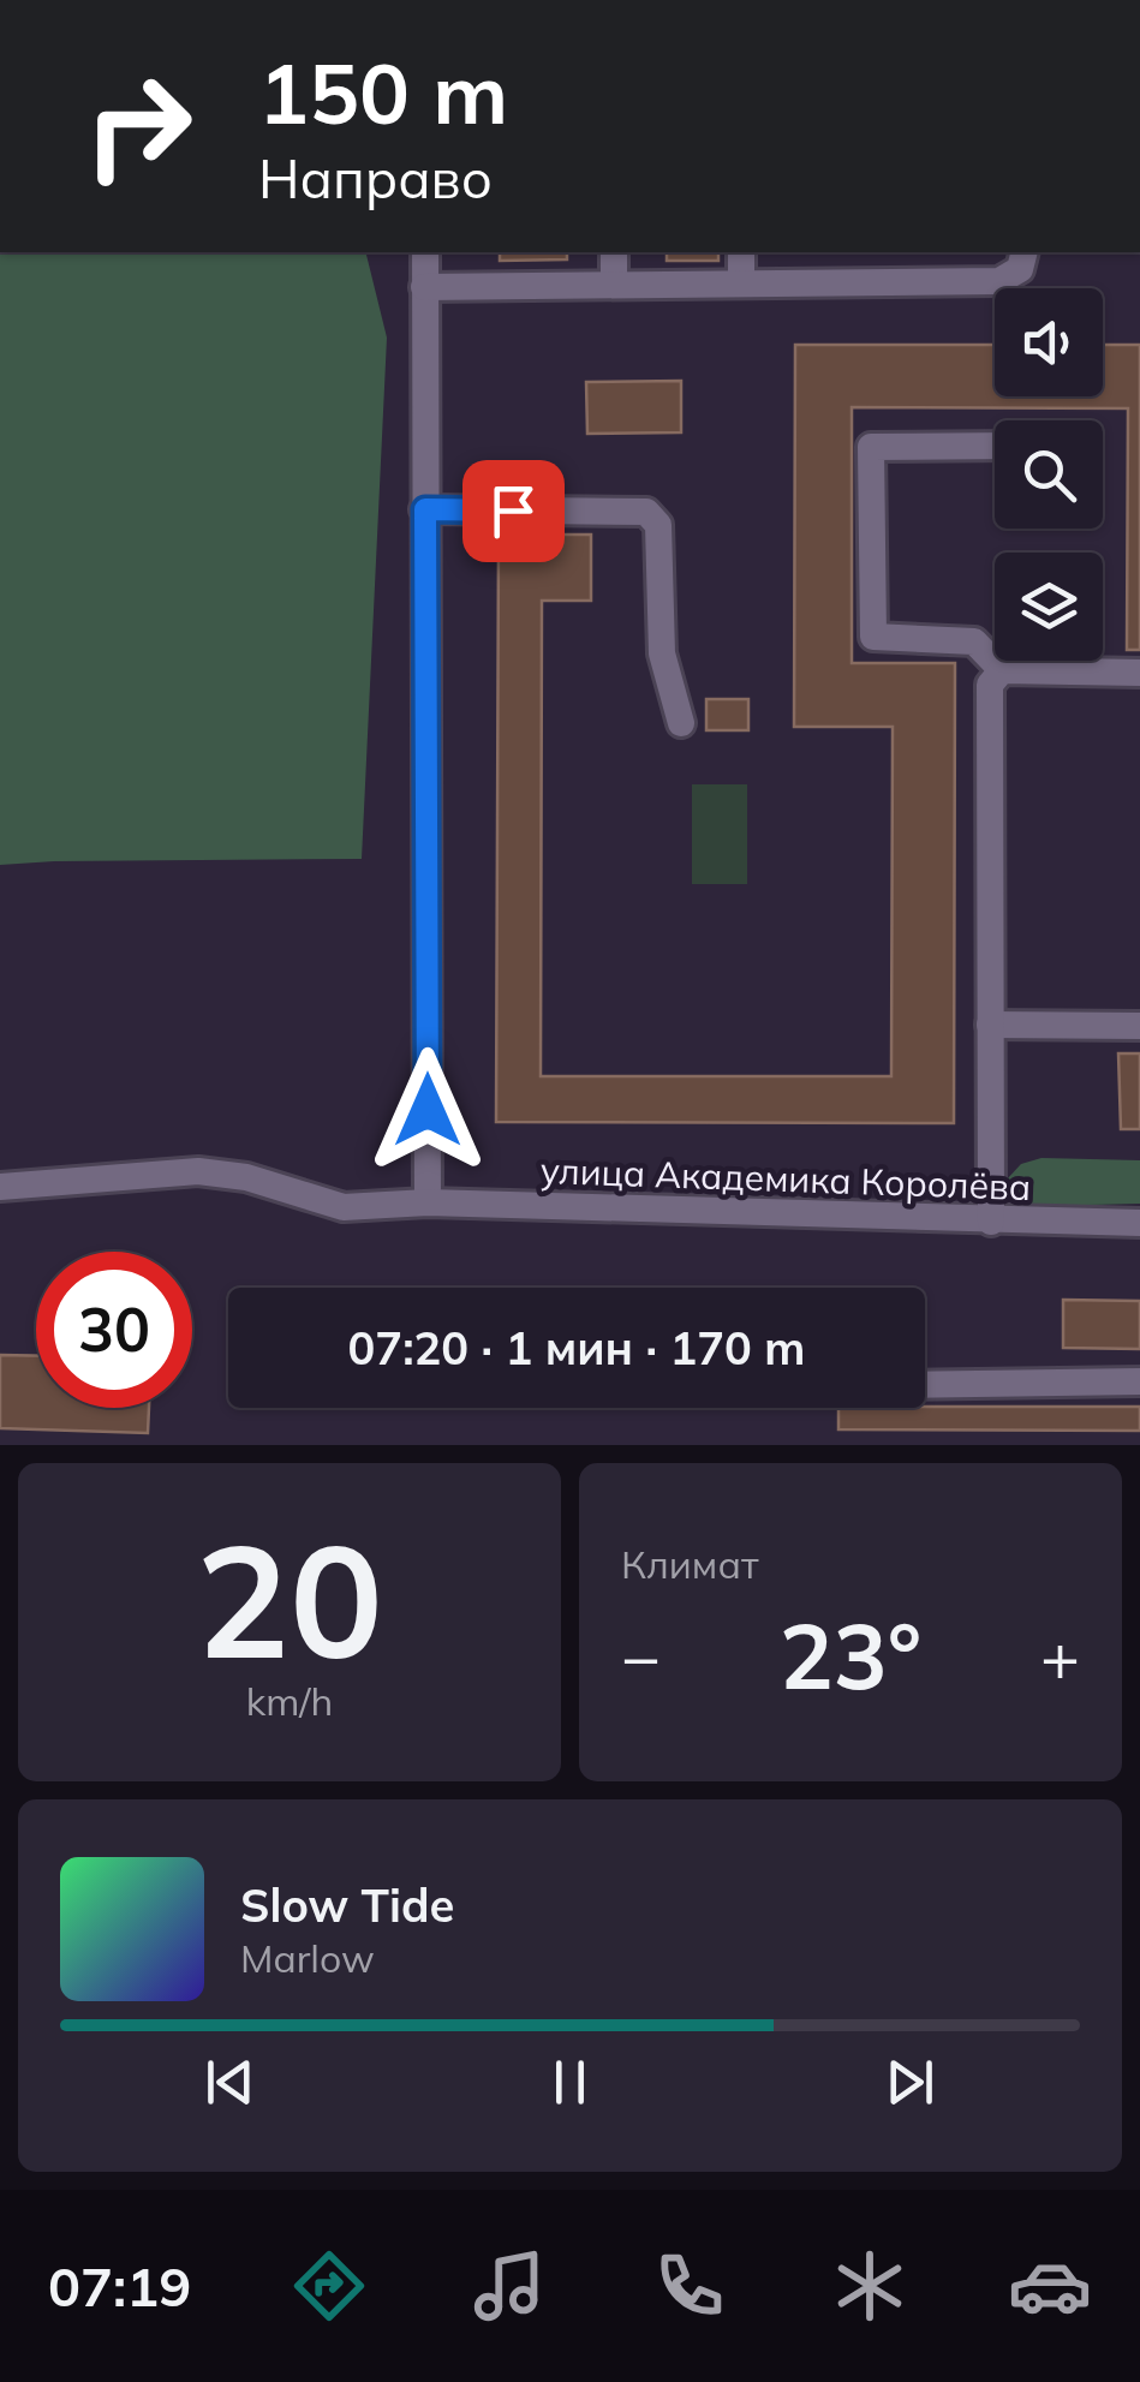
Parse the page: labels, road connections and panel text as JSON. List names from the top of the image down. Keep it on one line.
{"streets":{"street":["улица Академика Королёва"]},"page":{"turn":["150 m","Направо"],"limit":"30","trip":"07:20 · 1 мин · 170 m","tile":[["20","km/h"],"Климат"],"heat":["−","23°","+"],"song":["Slow Tide","Marlow"],"tabs":"07:19"}}
